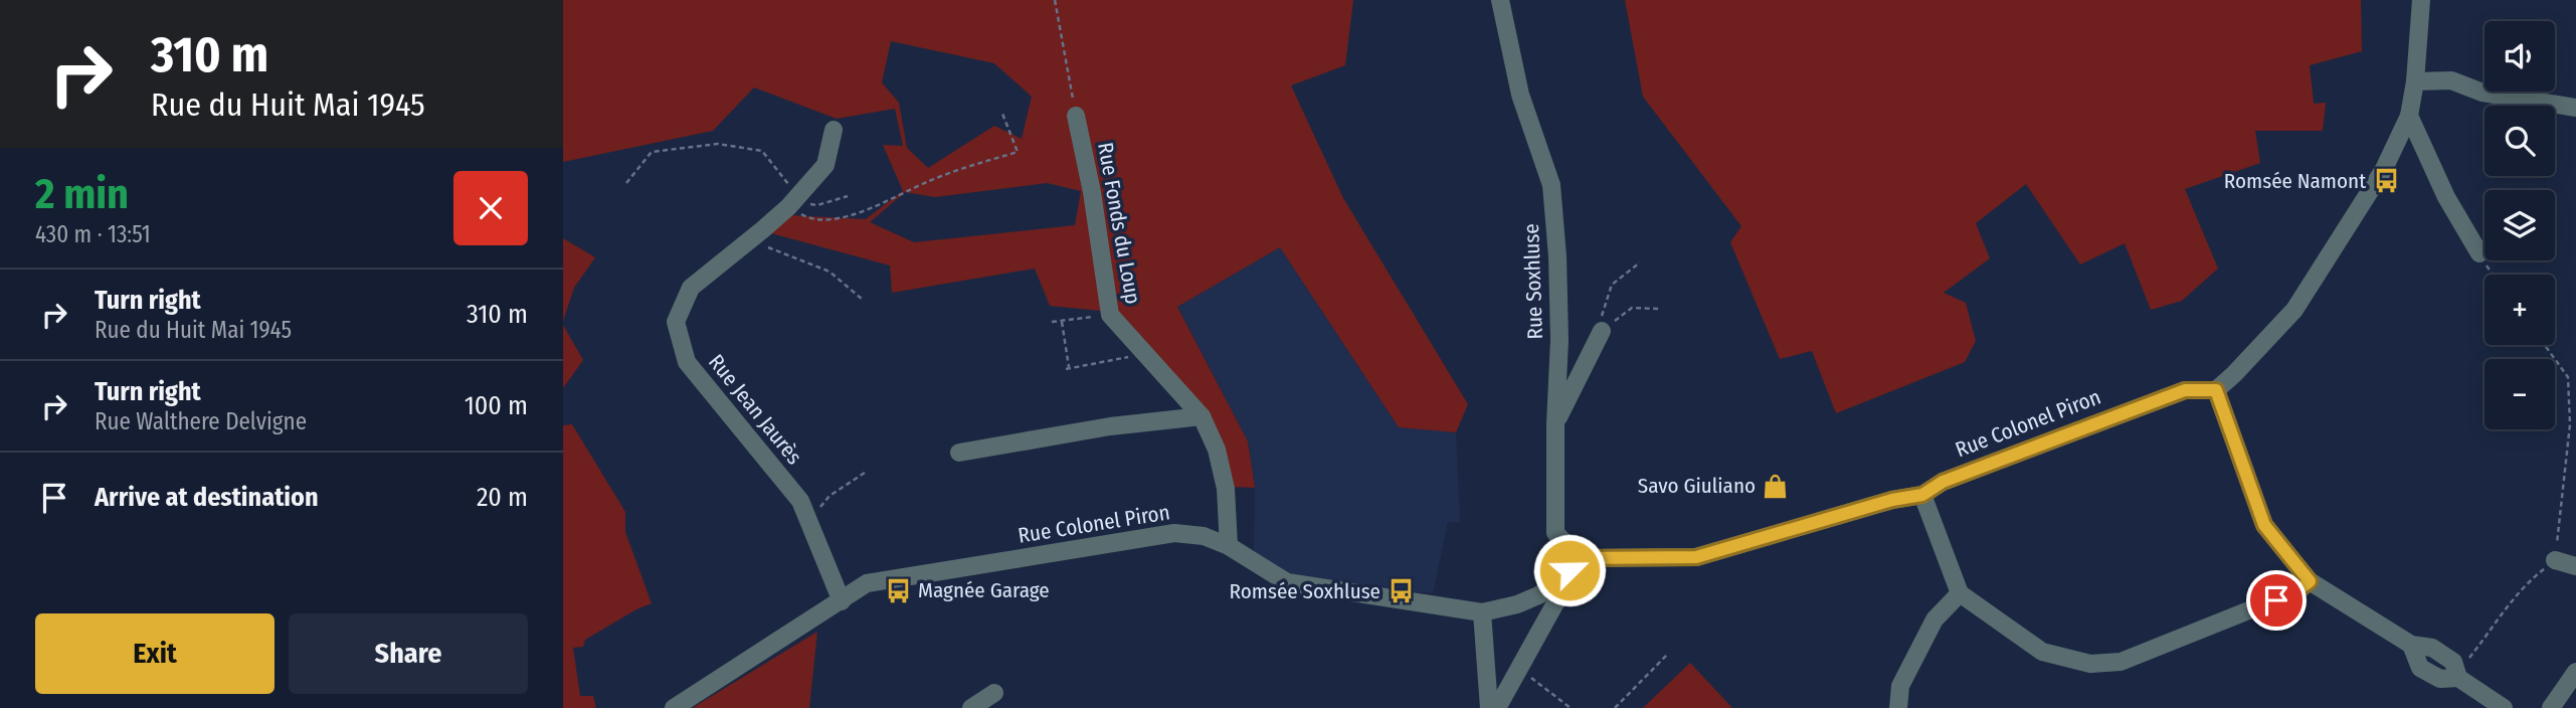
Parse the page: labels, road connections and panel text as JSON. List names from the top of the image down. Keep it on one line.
{"streets":{"street":["Rue Fonds du Loup","Rue Soxhluse","Rue Jean Jaurès","Rue Colonel Piron"]},"crossings":[["Rue Fonds du Loup","Rue Colonel Piron"],["Rue Soxhluse","Rue Colonel Piron"],["Rue Jean Jaurès","Rue Colonel Piron"]],"places":{"bus stop":["Romsée Namont","Magnée Garage","Romsée Soxhluse"],"shop":["Savo Giuliano"]},"page":{"turn":["310 m","Rue du Huit Mai 1945"],"map_buttons":["+","−"],"heading":["2 min","430 m · 13:51"],"list":[{"name":"Turn right","note":"Rue du Huit Mai 1945","value":"310 m"},{"name":"Turn right","note":"Rue Walthere Delvigne","value":"100 m"},{"name":"Arrive at destination","value":"20 m"}],"buttons":["Exit","Share"]}}
